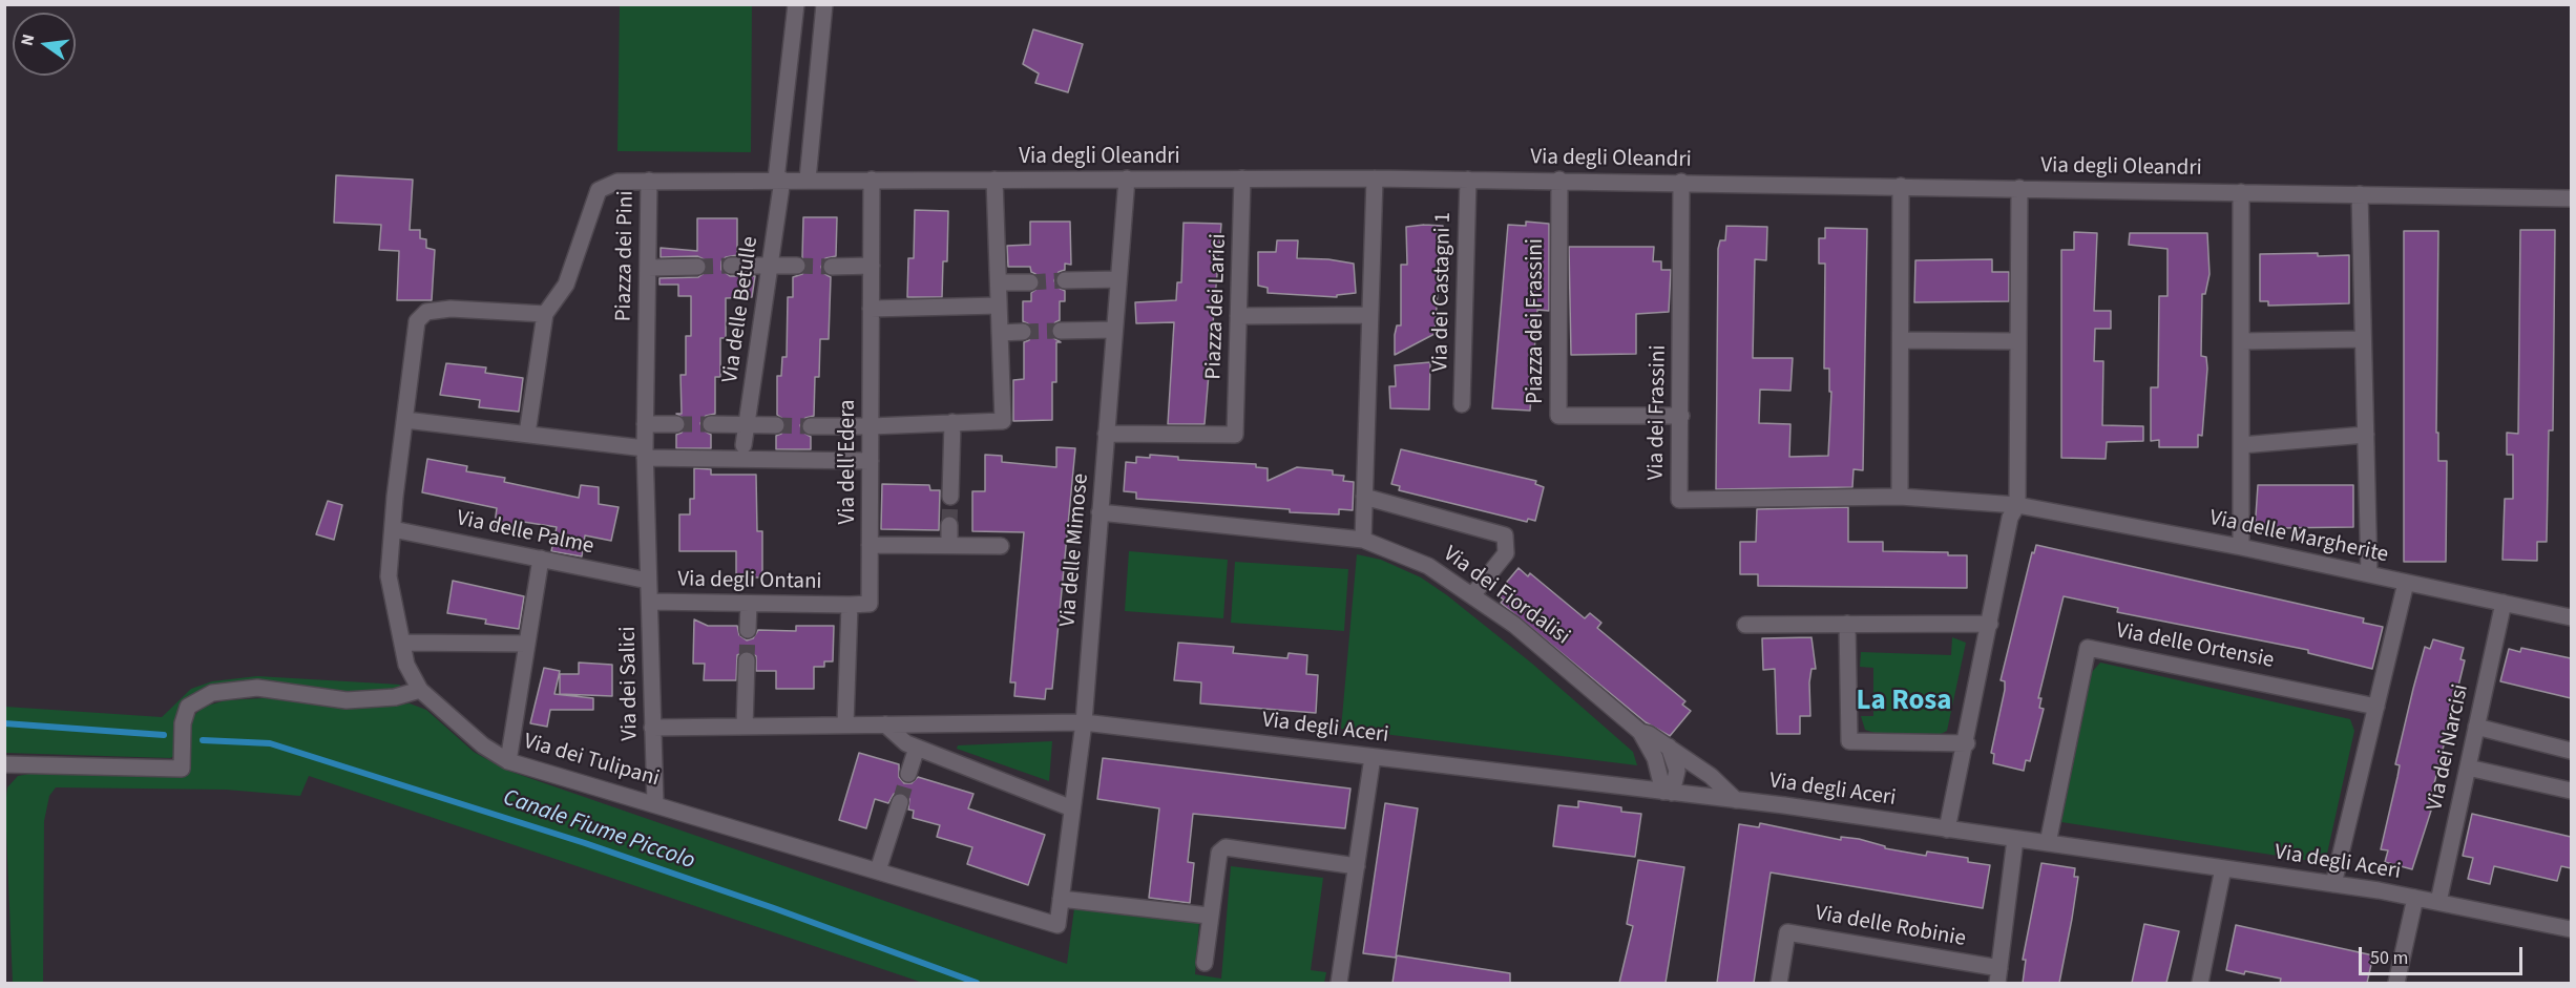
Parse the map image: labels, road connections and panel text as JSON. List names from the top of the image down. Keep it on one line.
{"streets":{"street":["Via degli Oleandri","Piazza dei Pini","Via dei Castagni 1","Piazza dei Larici","Via delle Betulle","Piazza dei Frassini","Via dei Frassini","Via dell'Edera","Via delle Palme","Via delle Margherite","Via delle Mimose","Via degli Ontani","Via dei Fiordalisi","Via delle Ortensie","Via dei Salici","Via degli Aceri","Via dei Narcisi","Via dei Tulipani","Via delle Robinie"]},"crossings":[["Via degli Oleandri","Piazza dei Pini"],["Via degli Oleandri","Via dei Castagni 1"],["Via degli Oleandri","Piazza dei Larici"],["Via degli Oleandri","Via delle Betulle"],["Via degli Oleandri","Piazza dei Frassini"],["Via degli Oleandri","Via dei Frassini"],["Via degli Oleandri","Via dell'Edera"],["Via degli Oleandri","Via delle Mimose"],["Piazza dei Pini","Via delle Palme"],["Piazza dei Pini","Via dei Salici"],["Piazza dei Pini","Via dei Tulipani"],["Piazza dei Larici","Via delle Mimose"],["Piazza dei Frassini","Via dei Frassini"],["Via dei Frassini","Via delle Margherite"],["Via dell'Edera","Via degli Ontani"],["Via delle Palme","Via dei Salici"],["Via delle Palme","Via dei Tulipani"],["Via delle Margherite","Via dei Narcisi"],["Via delle Mimose","Via dei Fiordalisi"],["Via delle Mimose","Via degli Aceri"],["Via delle Mimose","Via dei Tulipani"],["Via degli Ontani","Via dei Salici"],["Via dei Fiordalisi","Via degli Aceri"],["Via delle Ortensie","Via degli Aceri"],["Via dei Salici","Via degli Aceri"],["Via dei Salici","Via dei Tulipani"],["Via degli Aceri","Via dei Narcisi"]],"districts":["La Rosa"],"water":["Canale Fiume Piccolo"],"scale_bar":"50 m","north":"left"}
